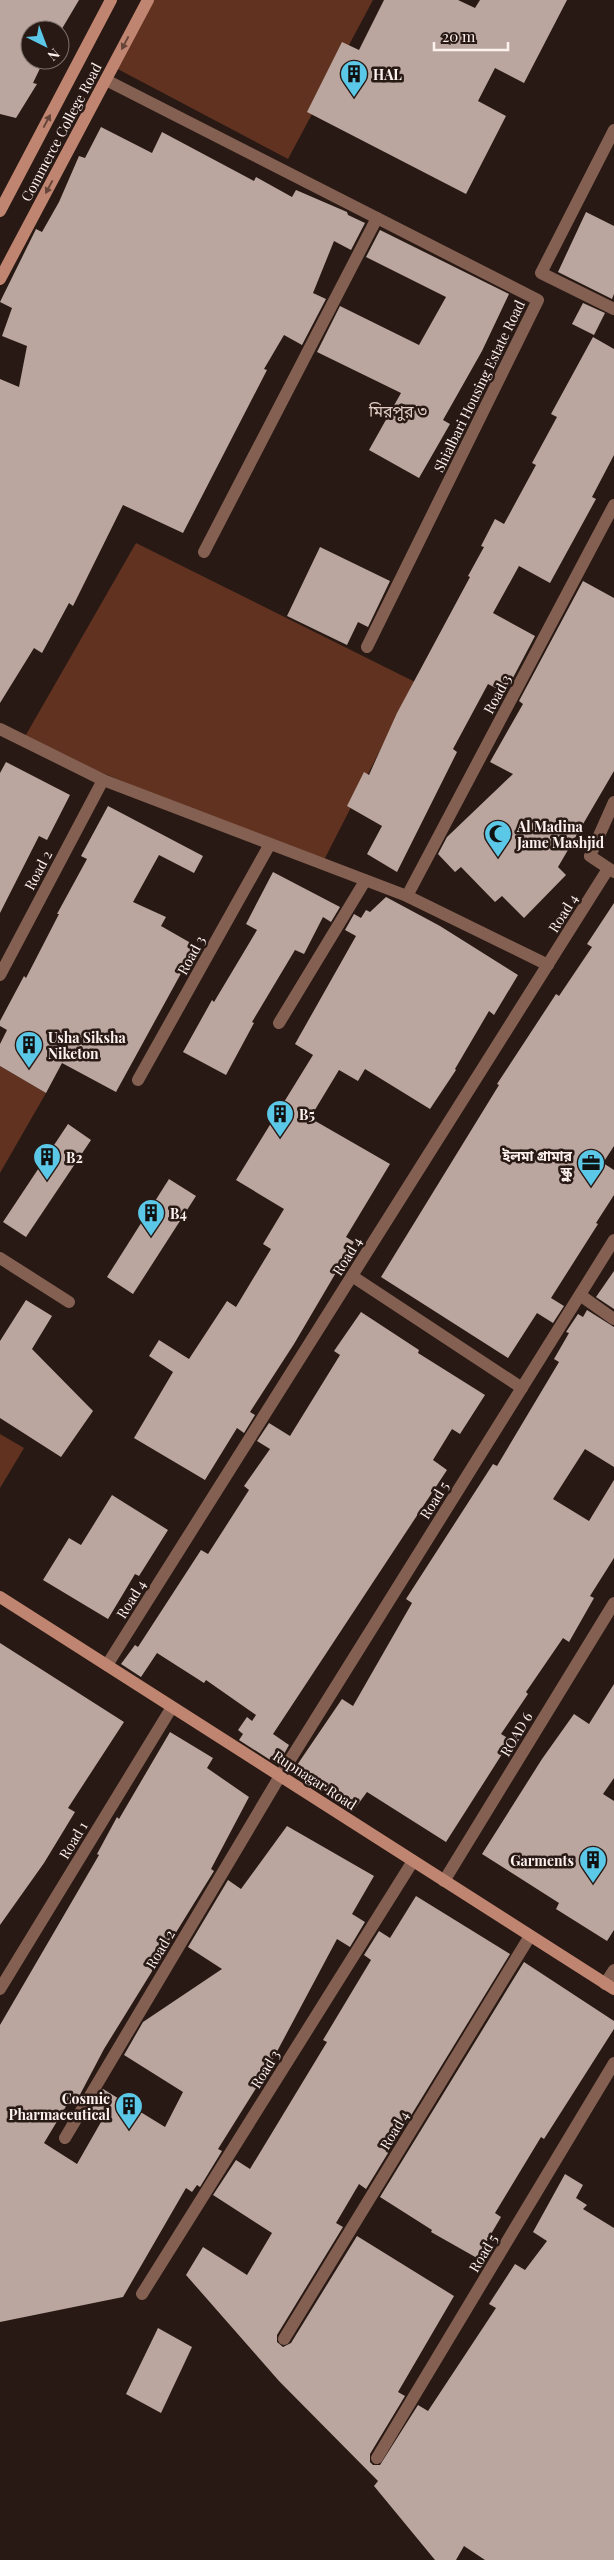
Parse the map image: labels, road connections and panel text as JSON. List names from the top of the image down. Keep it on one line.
{"streets":{"street":["Commerce College Road","Shialbari Housing Estate Road","Road 3","Road 2","Road 4","Road 5","ROAD 6","Rupnagar Road","Road 1"]},"crossings":[["Commerce College Road","Shialbari Housing Estate Road"],["Road 3","Rupnagar Road"],["Road 2","Road 5"],["Road 2","Rupnagar Road"],["Road 4","Rupnagar Road"],["Road 5","Rupnagar Road"],["ROAD 6","Rupnagar Road"],["Rupnagar Road","Road 1"]],"districts":["মিরপুর ৩"],"places":{"building":["HAL","Usha Siksha Niketon","B5","B2","B4","Garments","Cosmic Pharmaceutical"],"mosque":["Al Madina Jame Mashjid"],"office":["ইলমা গ্রামার স্কুল"]},"scale_bar":"20 m","north":"bottom right"}
